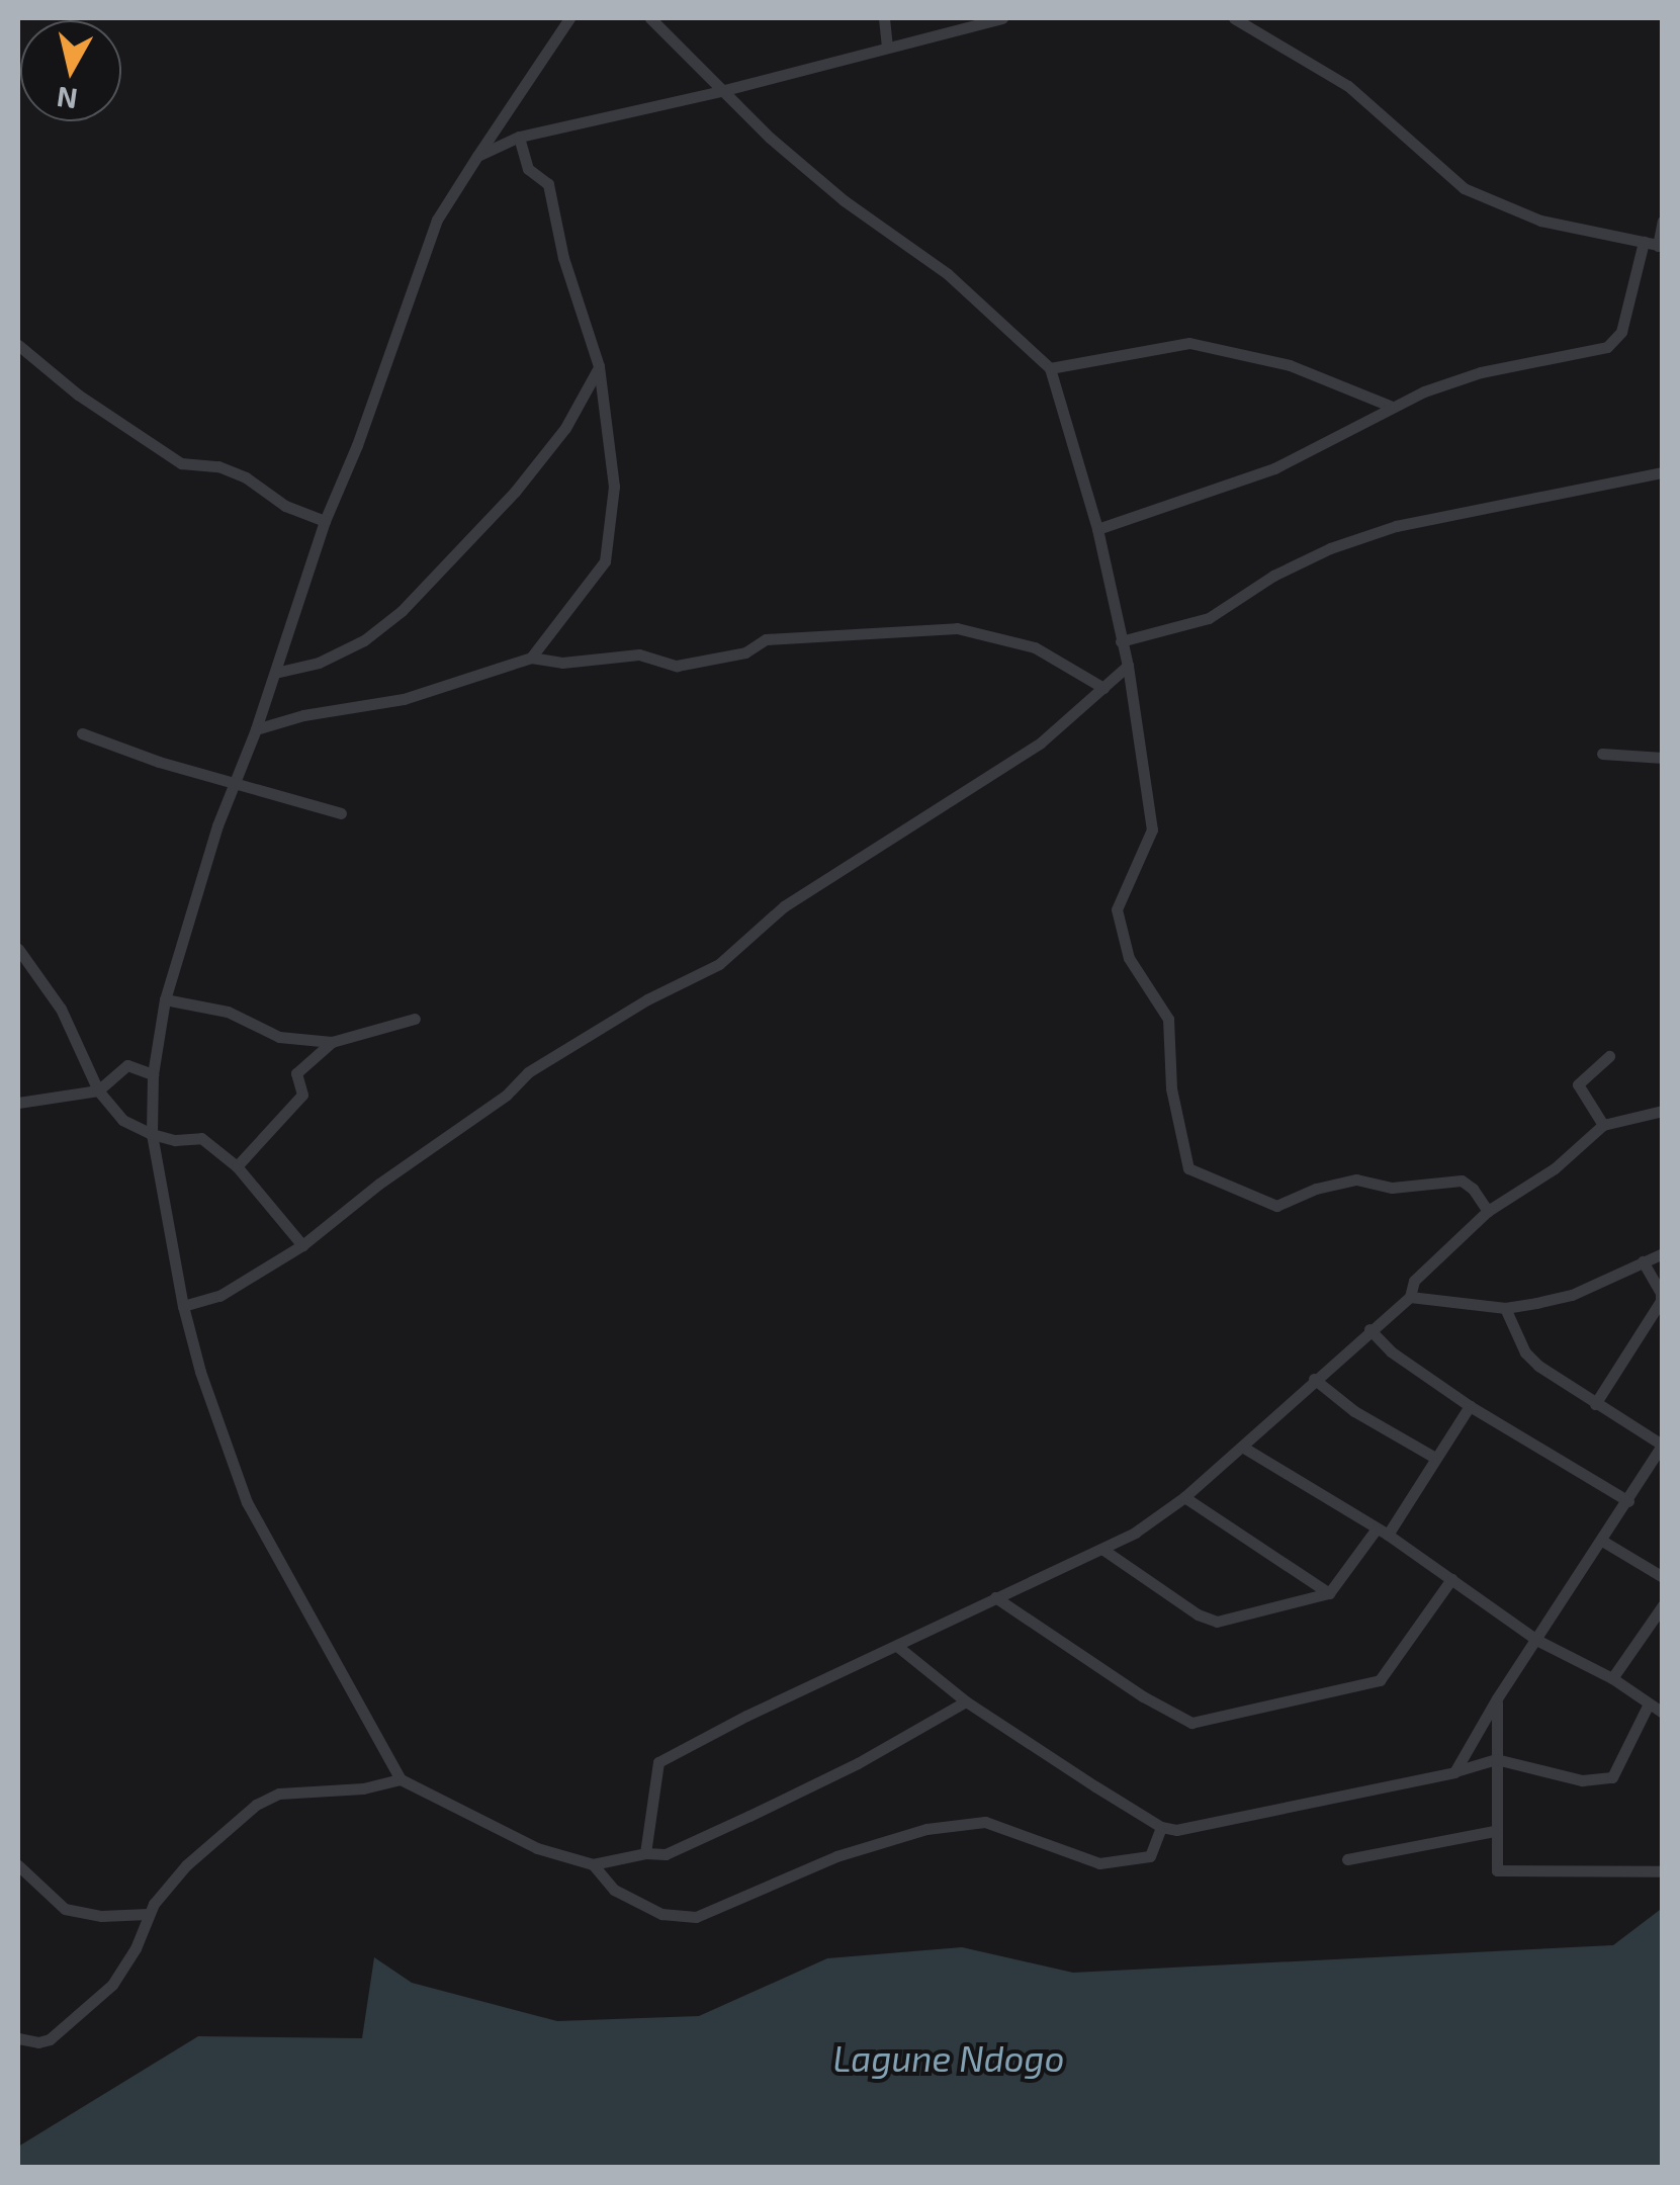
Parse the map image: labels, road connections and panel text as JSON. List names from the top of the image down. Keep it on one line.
{"water":["Lagune Ndogo"],"north":"bottom"}
